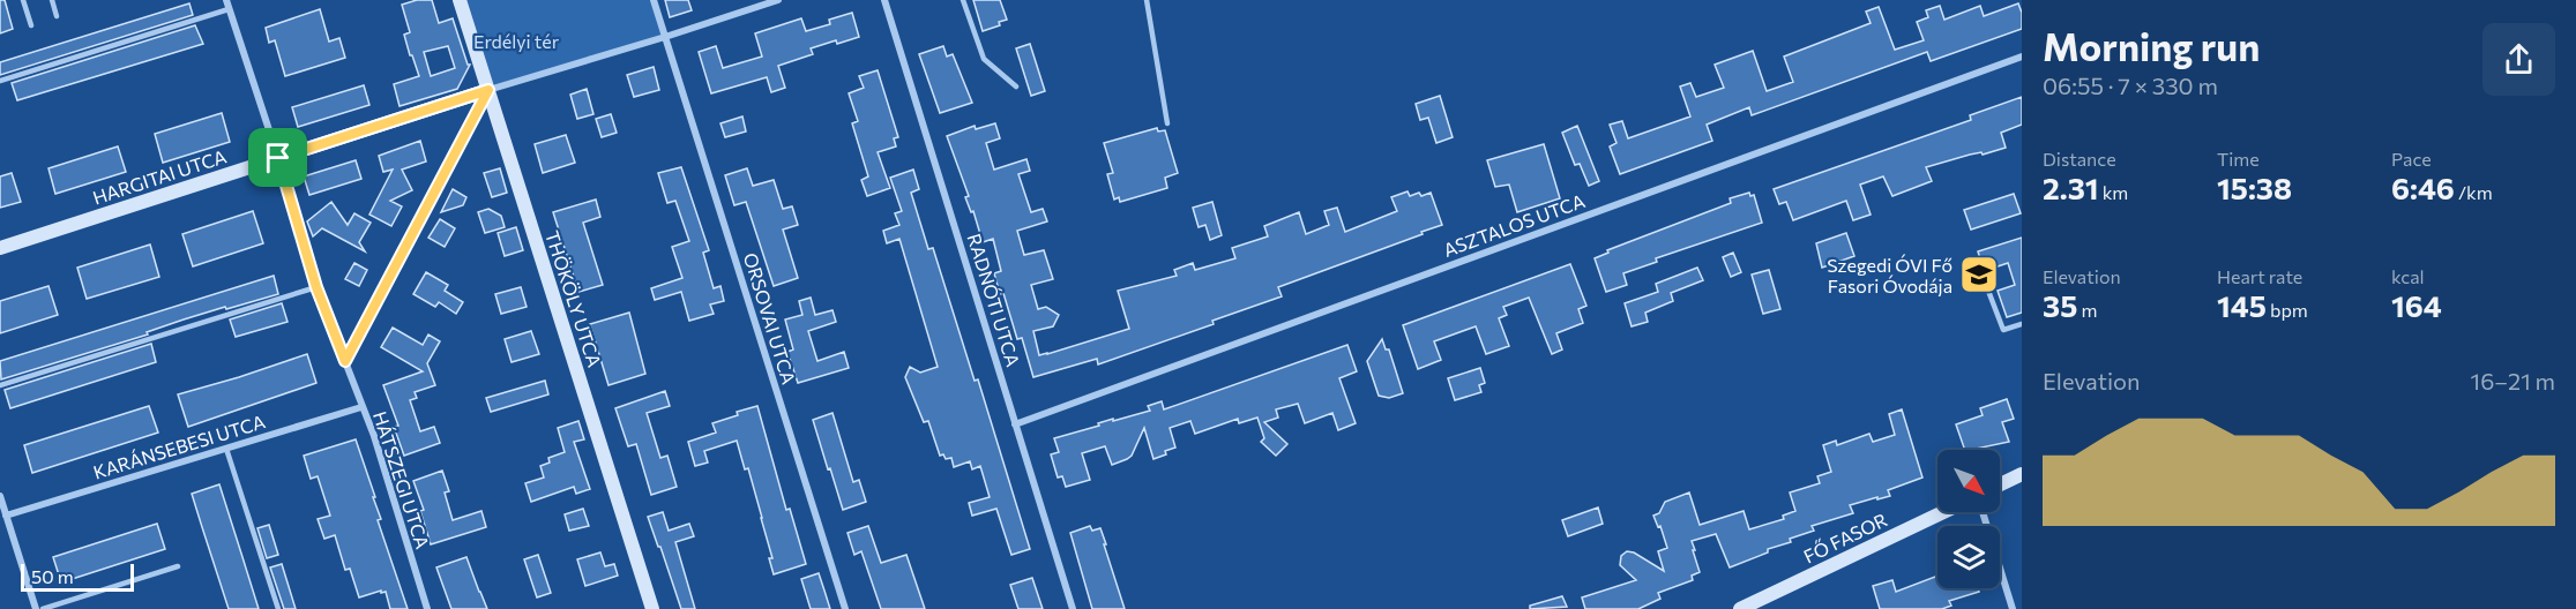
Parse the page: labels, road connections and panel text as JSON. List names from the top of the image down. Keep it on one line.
{"streets":{"street":["HARGITAI UTCA","ASZTALOS UTCA","THÖKÖLY UTCA","RADNÓTI UTCA","ORSOVAI UTCA","KARÁNSEBESI UTCA","HÁTSZEGI UTCA","FŐ FASOR"]},"crossings":[["HARGITAI UTCA","THÖKÖLY UTCA"],["HARGITAI UTCA","HÁTSZEGI UTCA"],["ASZTALOS UTCA","RADNÓTI UTCA"],["KARÁNSEBESI UTCA","HÁTSZEGI UTCA"]],"parks":["Erdélyi tér"],"places":{"school or university":["Szegedi ÓVI Fő Fasori Óvodája"]},"scale_bar":"50 m","north":"bottom right","page":{"heading":["Morning run","06:55 · 7 × 330 m"],"stats":[["Distance","2.31 km"],["Time","15:38"],["Pace","6:46 /km"],["Elevation","35 m"],["Heart rate","145 bpm"],["kcal","164"]],"chart":["Elevation","16–21 m"],"scale":"50 m"}}
